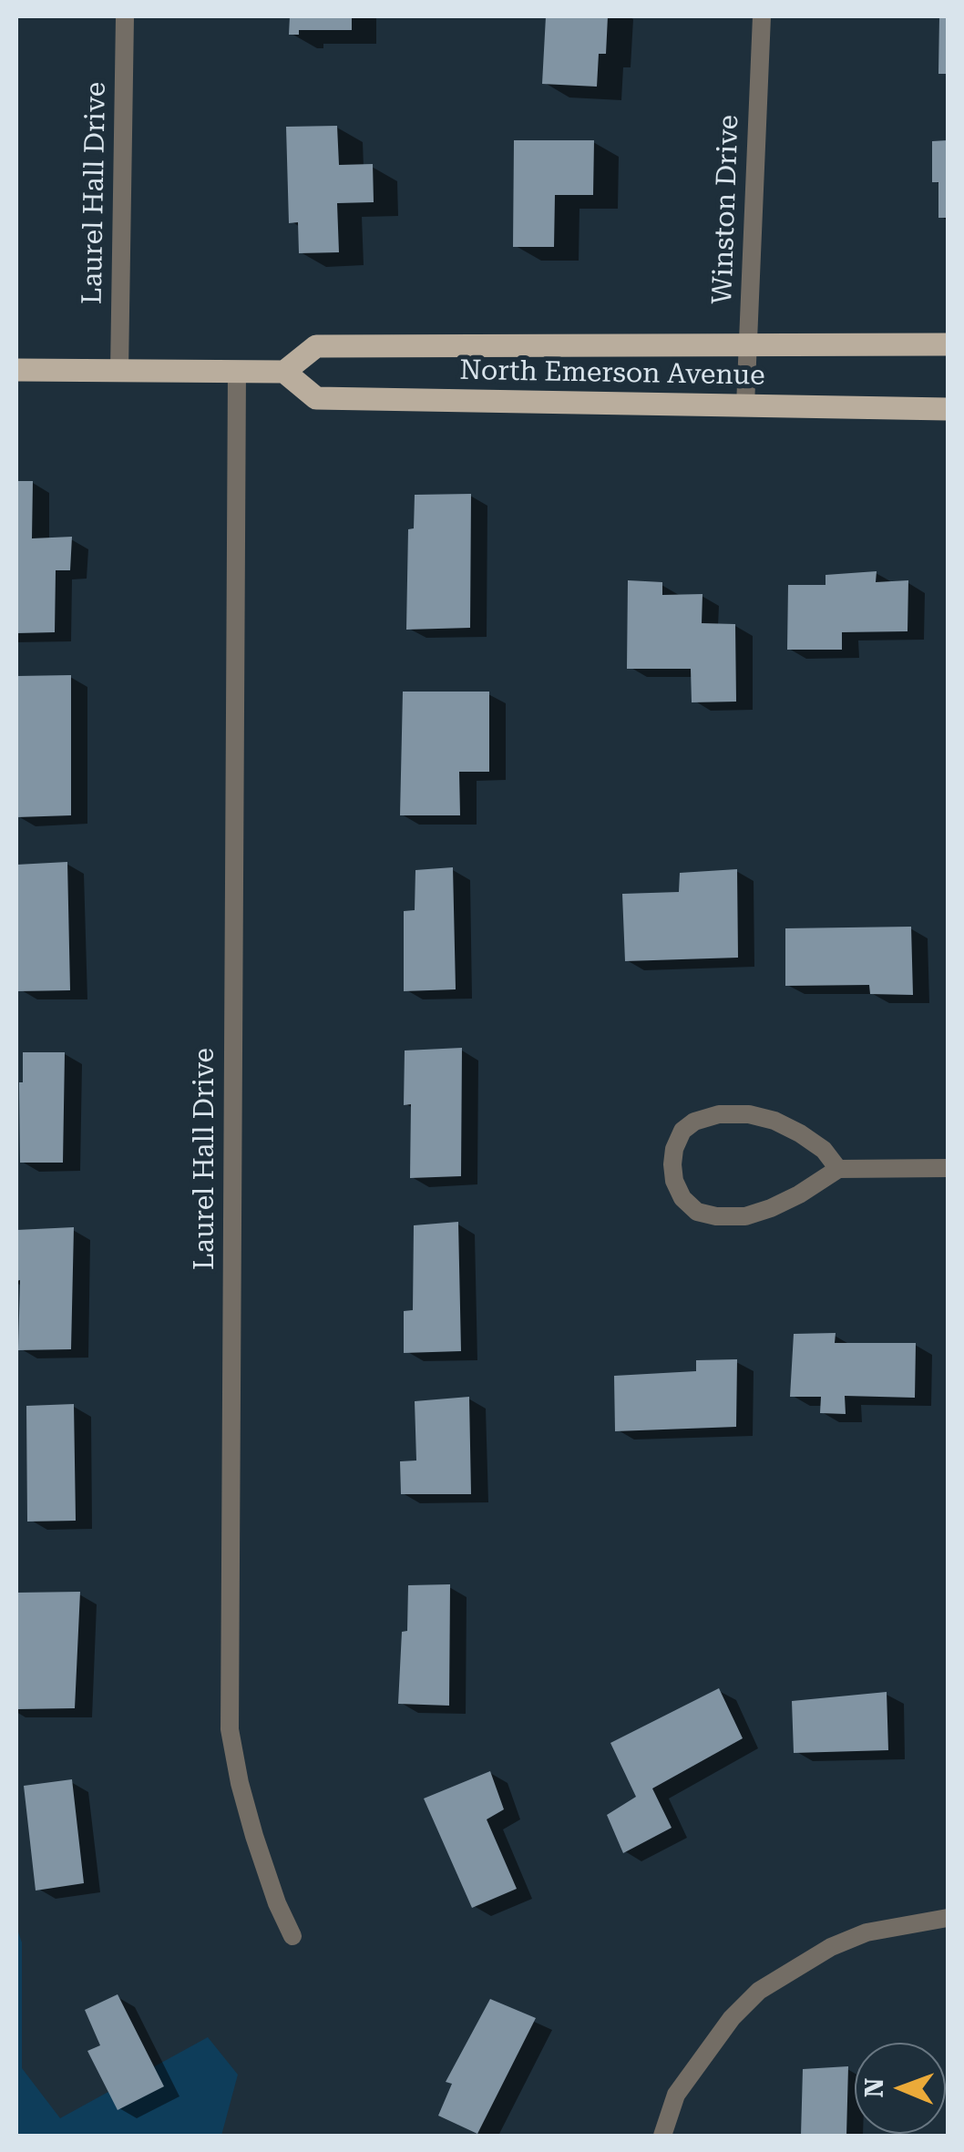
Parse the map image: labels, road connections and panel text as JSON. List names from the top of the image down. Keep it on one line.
{"streets":{"main road":["North Emerson Avenue"],"street":["Laurel Hall Drive","Winston Drive"]},"crossings":[["Winston Drive","North Emerson Avenue"]],"north":"left"}
